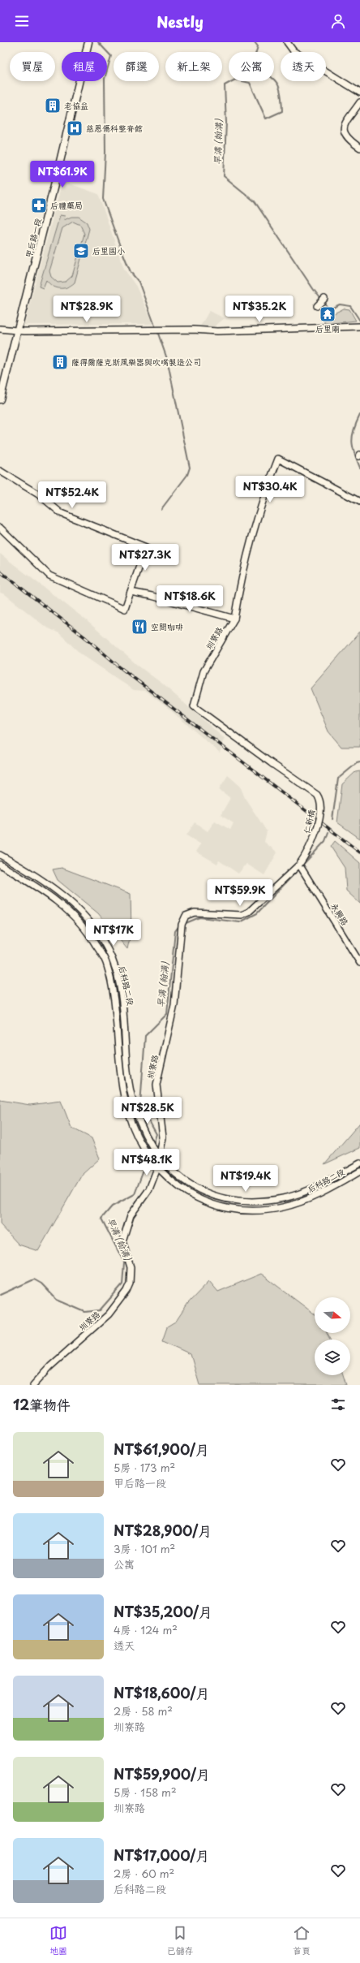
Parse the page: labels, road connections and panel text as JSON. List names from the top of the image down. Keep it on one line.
{"streets":{"main road":["甲后路一段"],"street":["圳寮路","仁新橋","永興路","后科路二段"]},"crossings":[["圳寮路","仁新橋"],["圳寮路","永興路"],["圳寮路","后科路二段"],["仁新橋","永興路"]],"water":["旱溝 (翰溝)"],"places":{"building":["老協益","薩得爾薩克斯風樂器與吹嘴製造公司"],"hospital":["慈恩傷科整脊館"],"pharmacy":["后禮藥局"],"school or university":["后里國小"],"temple":["后里廟"],"restaurant":["空間咖啡"]},"north":"right","page":{"header":"Nestly","chip":["買屋","租屋","篩選","新上架","公寓","透天"],"price":["NT$61.9K","NT$28.9K","NT$35.2K","NT$30.4K","NT$52.4K","NT$27.3K","NT$18.6K","NT$59.9K","NT$17K","NT$28.5K","NT$48.1K","NT$19.4K"],"heading":"12筆物件","list":[{"name":"NT$61,900/月","note":"5房 · 173 m² · 甲后路一段"},{"name":"NT$28,900/月","note":"3房 · 101 m² · 公寓"},{"name":"NT$35,200/月","note":"4房 · 124 m² · 透天"},{"name":"NT$18,600/月","note":"2房 · 58 m² · 圳寮路"},{"name":"NT$59,900/月","note":"5房 · 158 m² · 圳寮路"},{"name":"NT$17,000/月","note":"2房 · 60 m² · 后科路二段"}],"tabs":["地圖","已儲存","首頁"]}}
